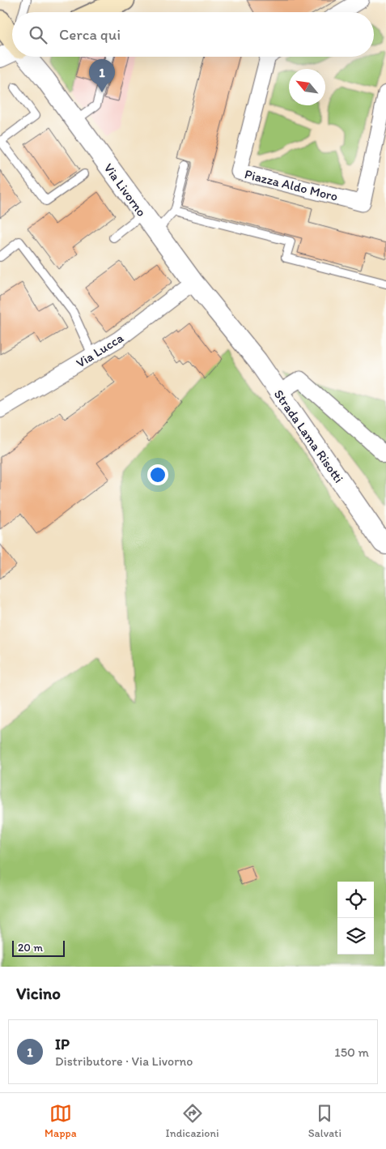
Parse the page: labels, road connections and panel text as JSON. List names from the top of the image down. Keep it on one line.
{"streets":{"street":["Piazza Aldo Moro","Via Livorno","Via Lucca","Strada Lama Risotti"]},"crossings":[["Via Livorno","Via Lucca"],["Via Livorno","Strada Lama Risotti"]],"scale_bar":"20 m","north":"top left","page":{"search":"Cerca qui","pins":"1","scale":"20 m","heading":"Vicino","list":[{"mark":"1","name":"IP","note":"Distributore · Via Livorno","value":"150 m"}],"nav":["Mappa","Indicazioni","Salvati"]}}
